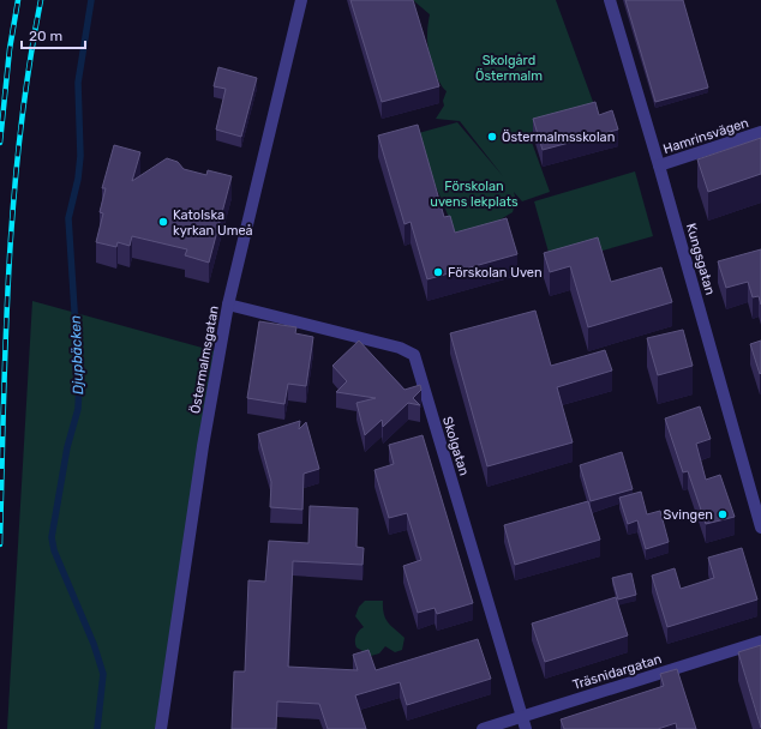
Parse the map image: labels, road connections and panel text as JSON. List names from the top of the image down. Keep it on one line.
{"streets":{"street":["Hamrinsvägen","Kungsgatan","Östermalmsgatan","Skolgatan","Träsnidargatan"]},"crossings":[["Hamrinsvägen","Kungsgatan"],["Östermalmsgatan","Skolgatan"],["Skolgatan","Träsnidargatan"]],"water":["Djupbäcken"],"parks":["Skolgård Östermalm","Förskolan uvens lekplats"],"places":["Östermalmsskolan","Katolska kyrkan Umeå","Förskolan Uven","Svingen"],"scale_bar":"20 m"}
